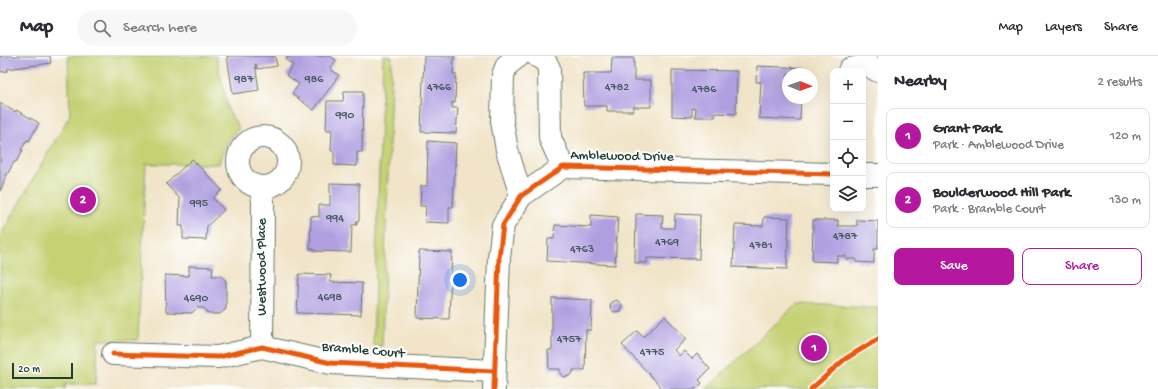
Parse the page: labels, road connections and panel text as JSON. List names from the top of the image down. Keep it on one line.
{"streets":{"street":["Amblewood Drive","Westwood Place","Bramble Court"]},"crossings":[["Amblewood Drive","Bramble Court"],["Westwood Place","Bramble Court"]],"house_numbers":["987","986","4766","4782","4786","990","995","994","4787","4769","4781","4763","4698","4690","4757","4775"],"scale_bar":"20 m","north":"right","page":{"header":"Map","search":"Search here","nav":["Map","Layers","Share"],"heading":["Nearby","2 results"],"map_buttons":["+","−"],"list":[{"mark":"1","name":"Grant Park","note":"Park · Amblewood Drive","value":"120 m"},{"mark":"2","name":"Boulderwood Hill Park","note":"Park · Bramble Court","value":"130 m"}],"pins":["2","1"],"buttons":["Save","Share"],"scale":"20 m"}}
